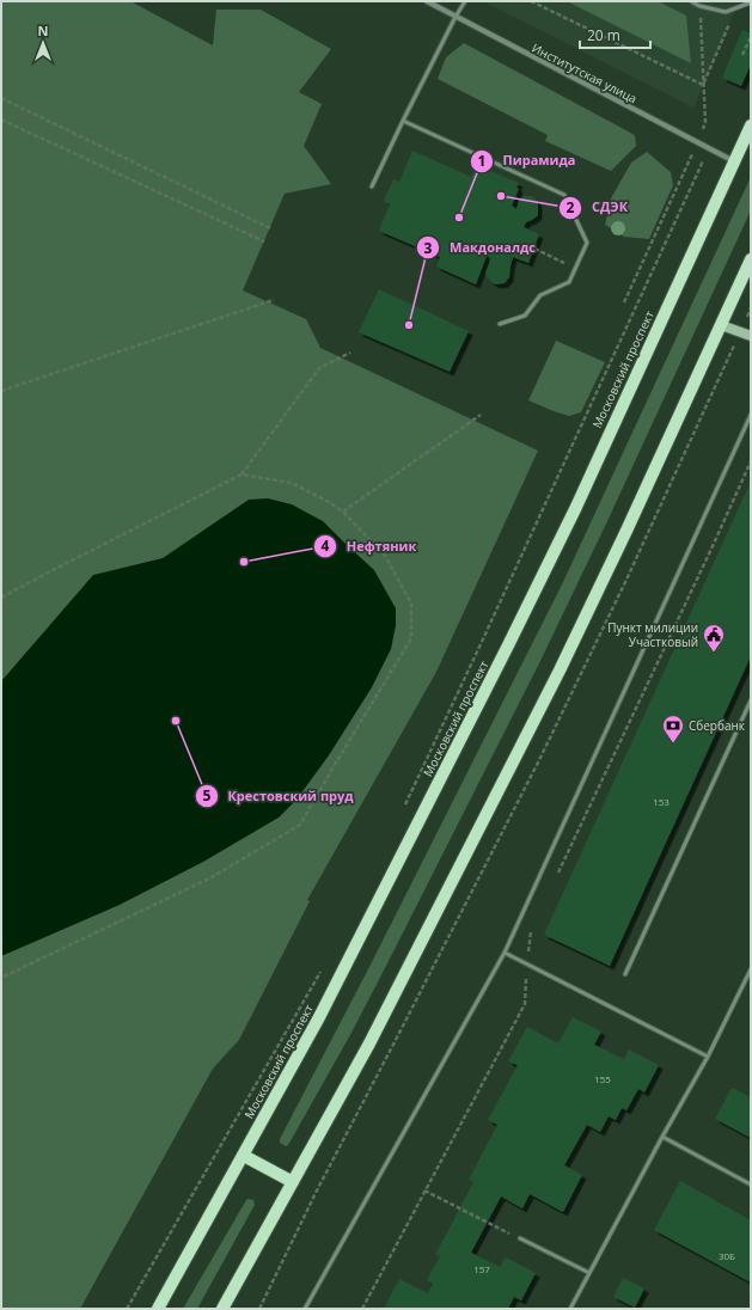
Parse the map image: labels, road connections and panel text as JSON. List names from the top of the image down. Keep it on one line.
{"streets":{"main road":["Московский проспект"],"street":["Институтская улица"]},"crossings":[["Институтская улица","Московский проспект"]],"places":{"other":["СДЭК","Пирамида","Макдоналдс","Нефтяник","Крестовский пруд"],"public building":["Пункт милиции Участковый"],"bank":["Сбербанк"]},"house_numbers":["153","155","30Б","157"],"scale_bar":"20 m","north":"top"}
